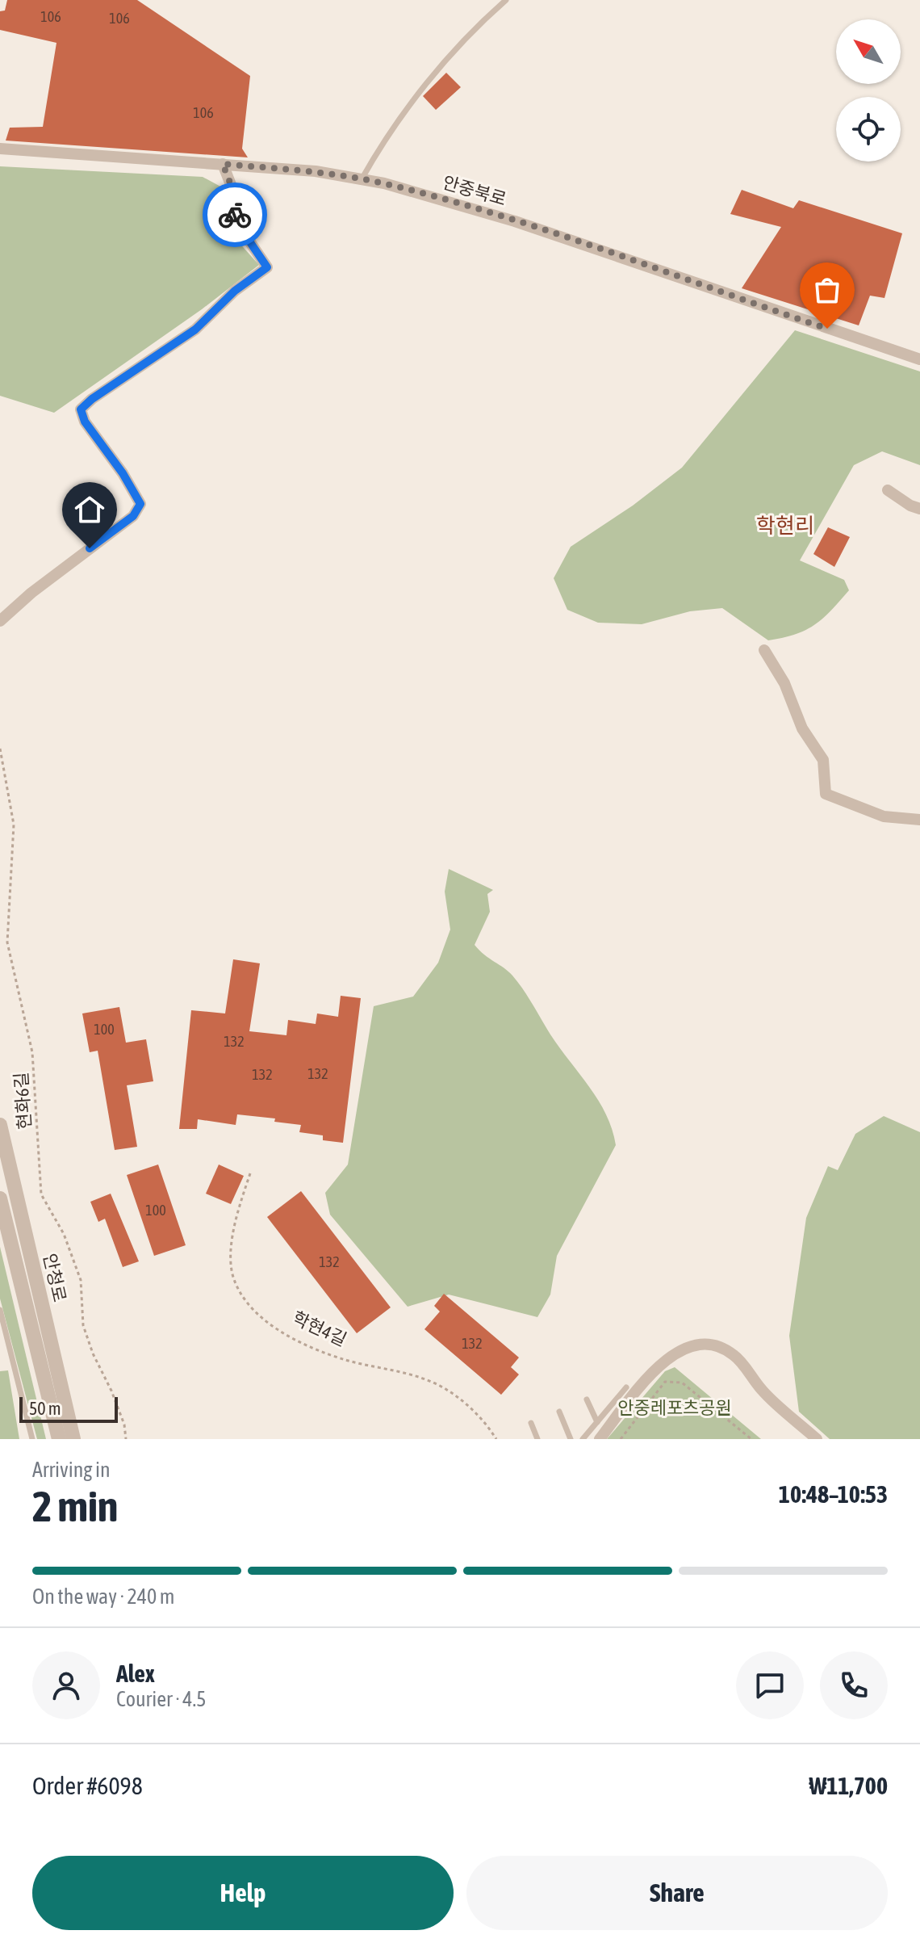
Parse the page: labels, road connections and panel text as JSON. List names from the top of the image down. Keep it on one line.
{"streets":{"street":["안중북로","안청로"],"path":["현화6길","학현4길"]},"districts":["학현리"],"parks":["안중레포츠공원"],"house_numbers":["106","106","106","100","132","132","132","100","132","132"],"scale_bar":"50 m","north":"top left","page":{"scale":"50 m","heading":["2 min","Arriving in","10:48–10:53"],"panel":["Alex","Courier · 4.5","Order #6098","₩11,700"],"bar":"On the way · 240 m","buttons":["Help","Share"]}}
